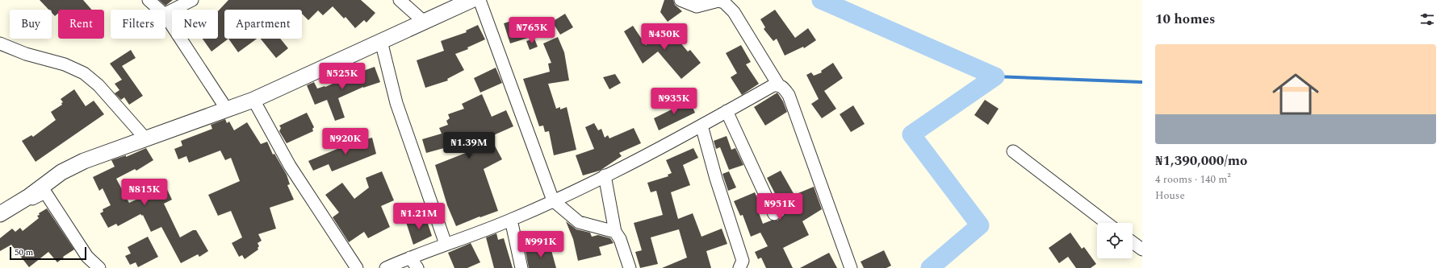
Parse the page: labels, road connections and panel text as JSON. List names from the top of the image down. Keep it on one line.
{"scale_bar":"50 m","page":{"heading":"10 homes","chip":["Buy","Rent","Filters","New","Apartment"],"price":["₦765K","₦450K","₦525K","₦935K","₦920K","₦1.39M","₦815K","₦951K","₦1.21M","₦991K"],"list":[{"name":"₦1,390,000/mo","note":"4 rooms · 140 m² · House"}],"scale":"50 m"}}
